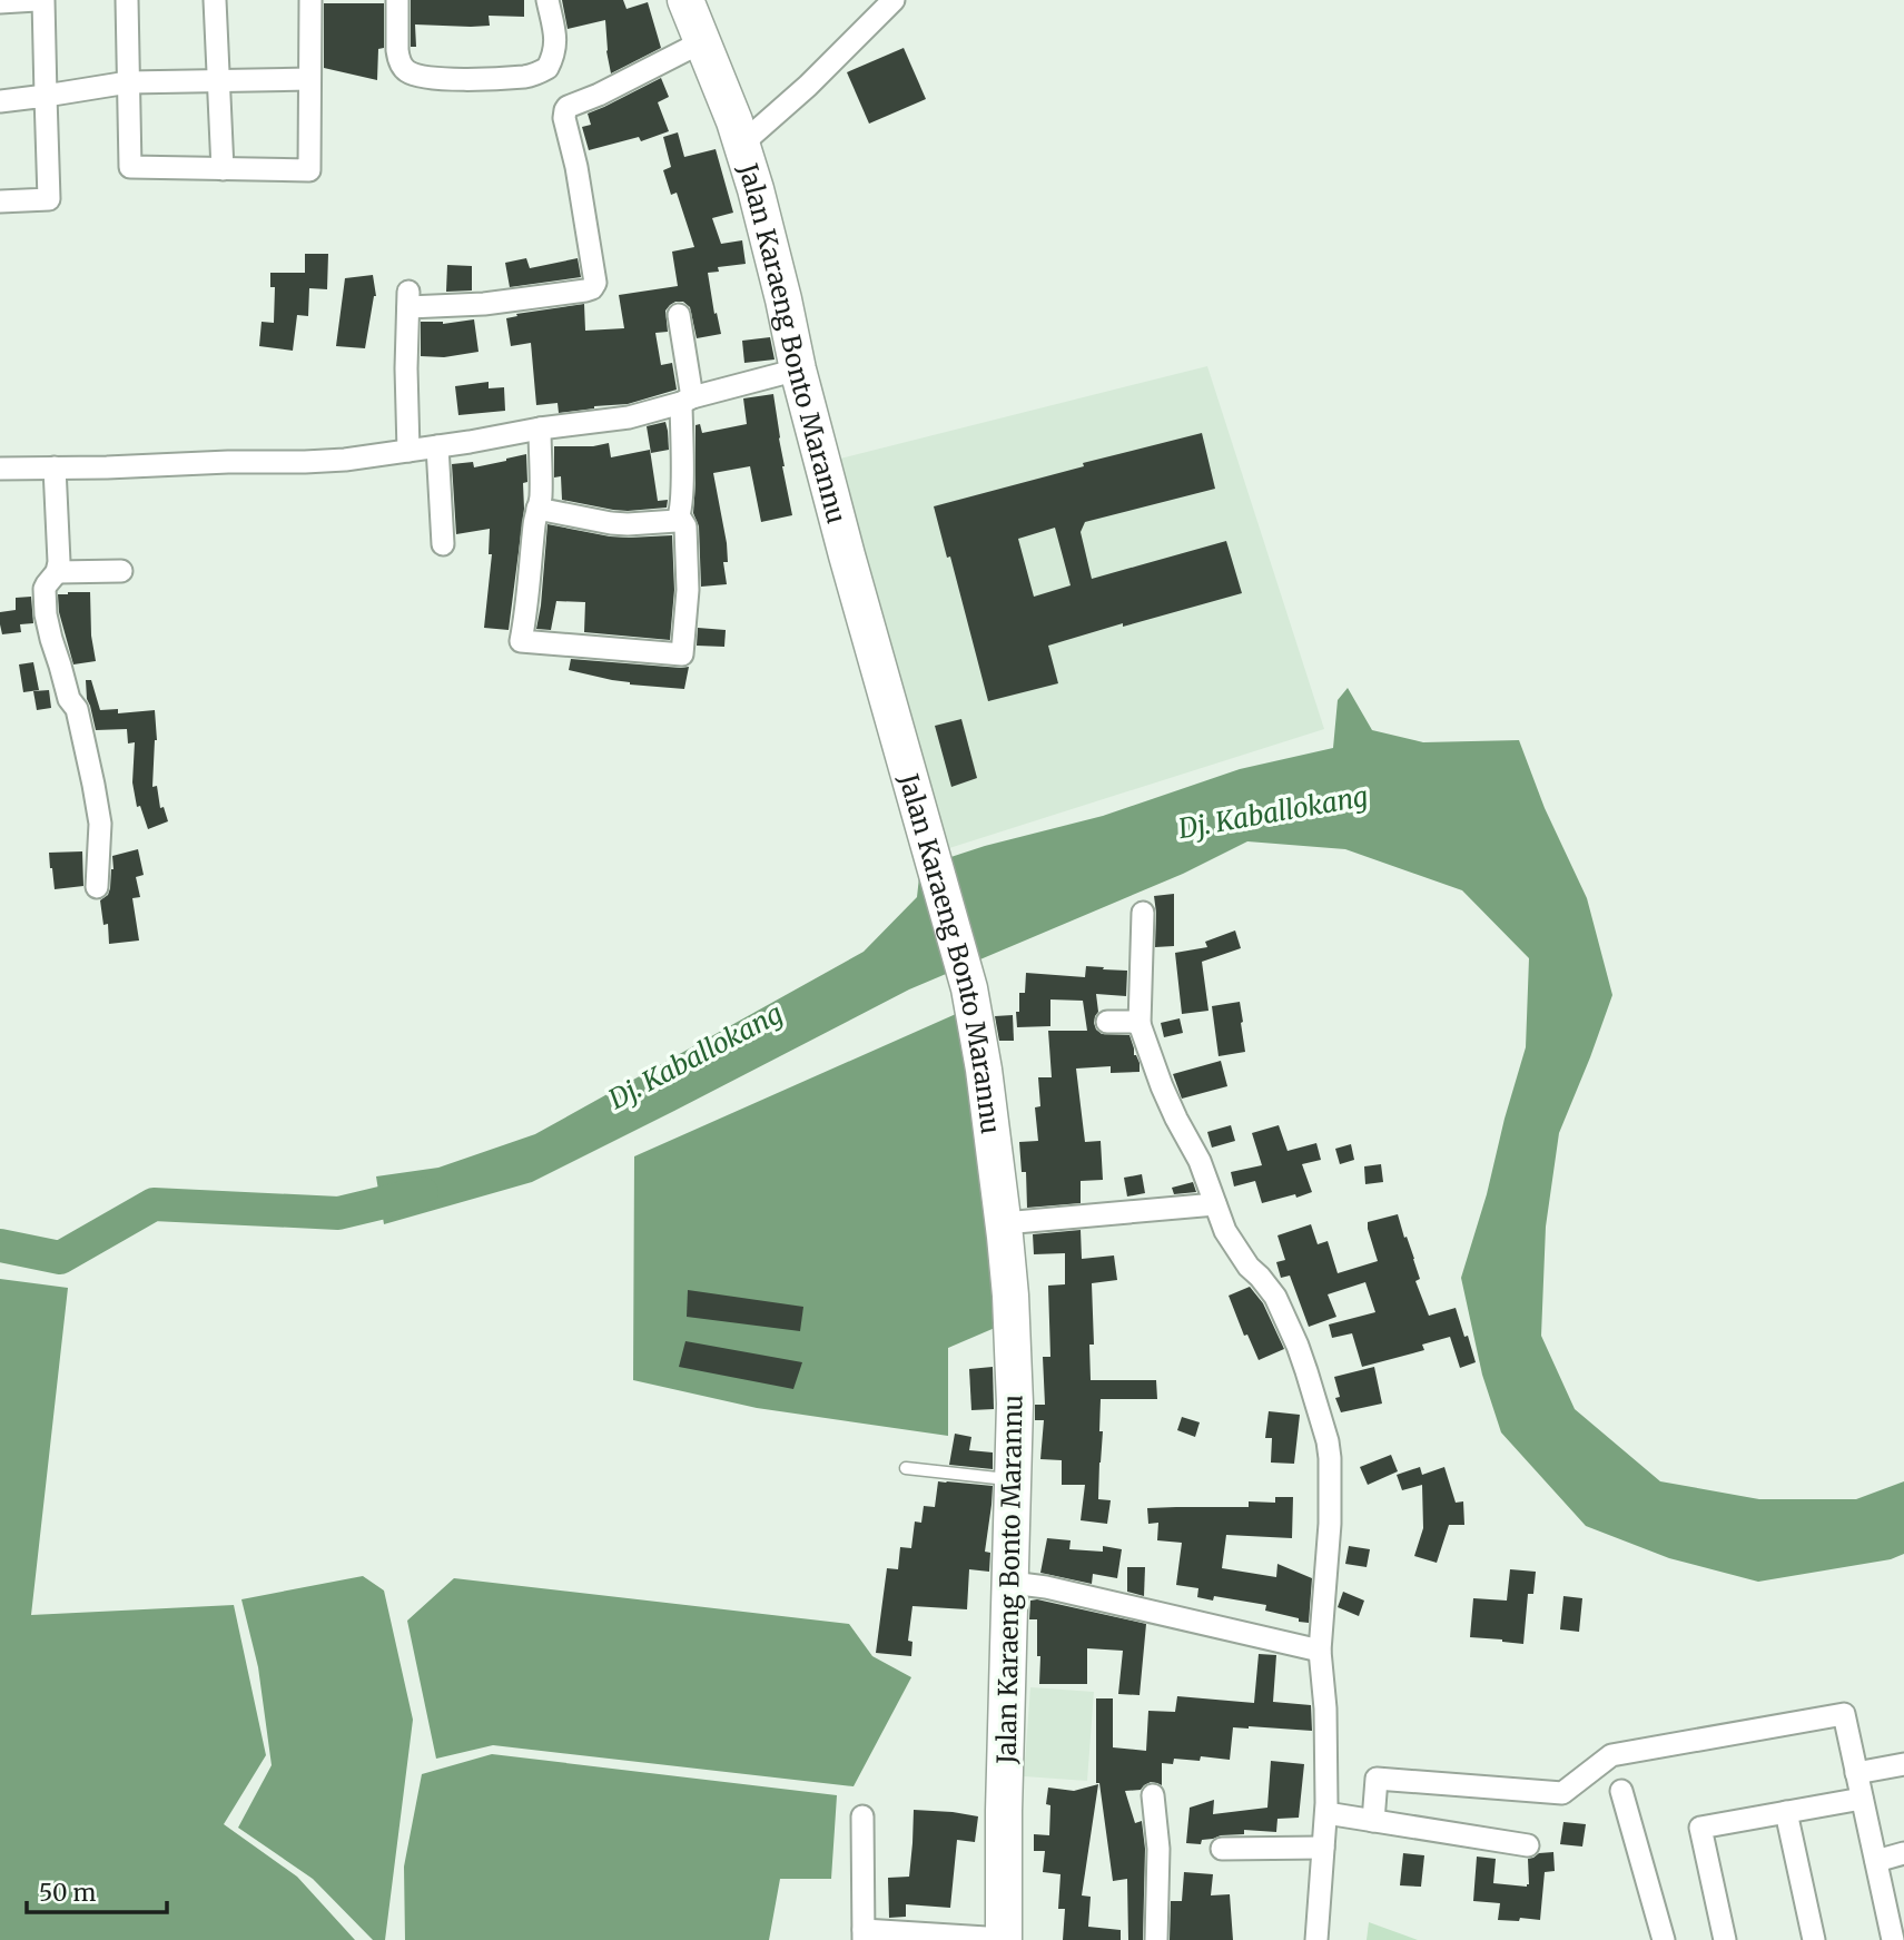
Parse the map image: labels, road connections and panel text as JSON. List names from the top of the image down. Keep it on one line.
{"streets":{"main road":["Jalan Karaeng Bonto Marannu"]},"water":["Dj. Kaballokang"],"scale_bar":"50 m"}
